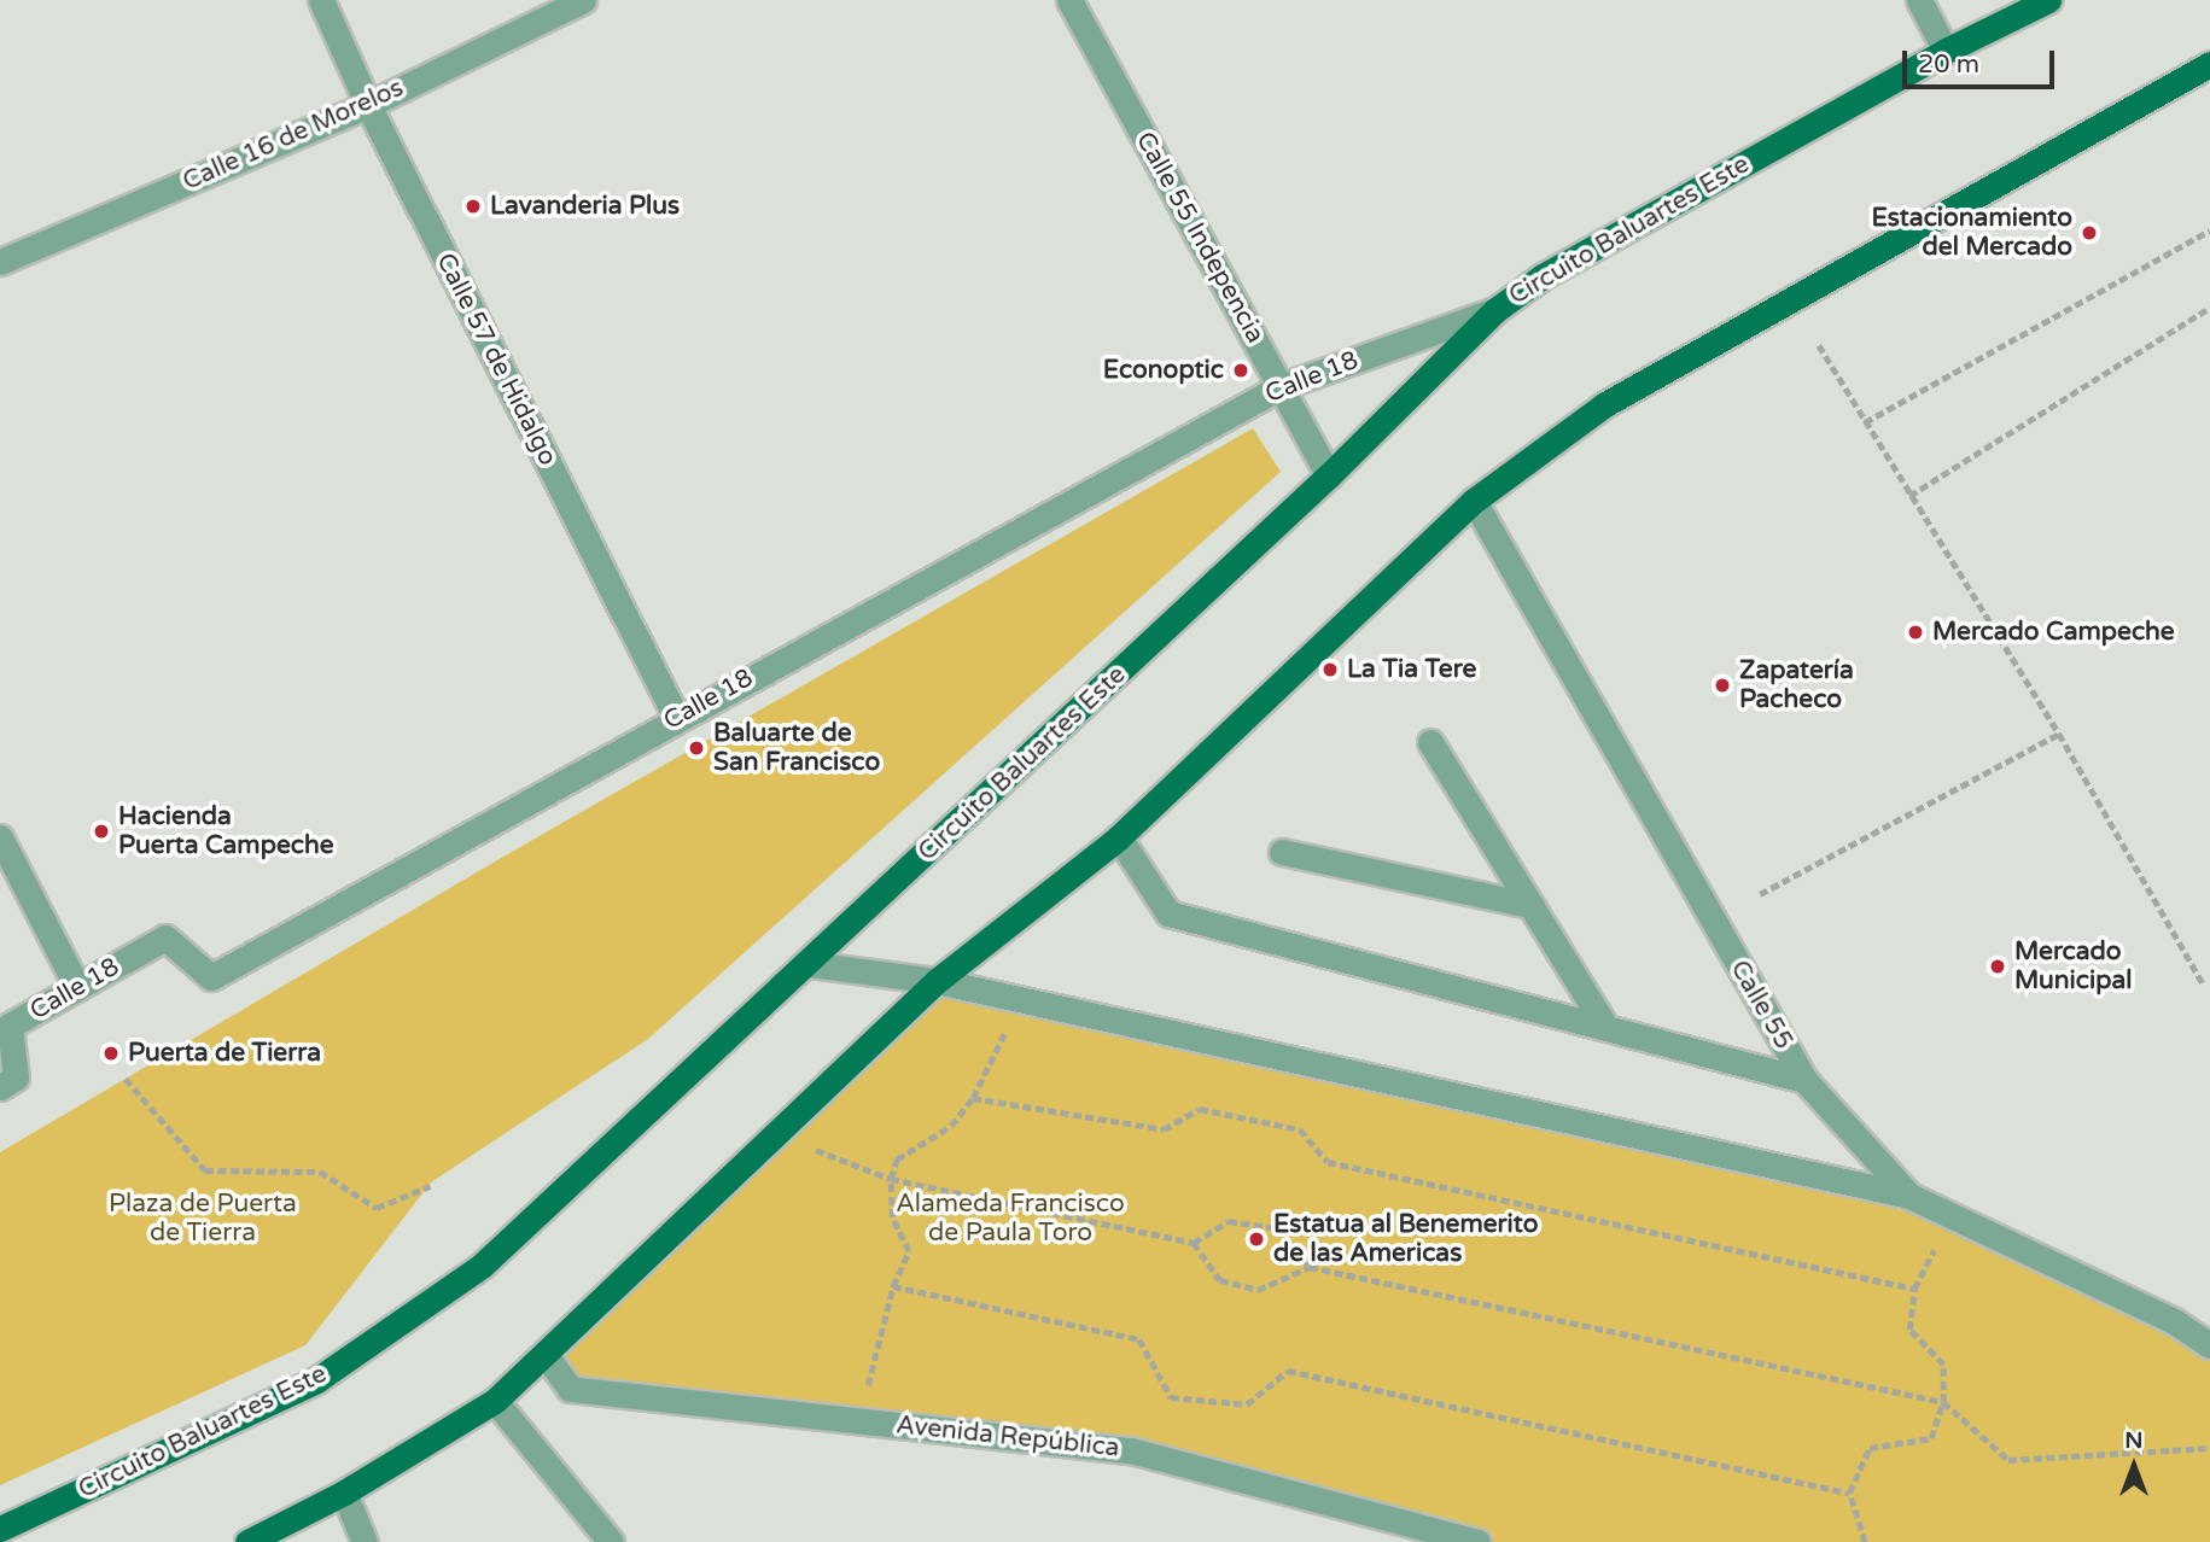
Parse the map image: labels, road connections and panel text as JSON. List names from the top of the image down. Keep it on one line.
{"streets":{"main road":["Circuito Baluartes Este"],"street":["Calle 16 de Morelos","Calle 55 Indepencia","Calle 57 de Hidalgo","Calle 18","Calle 55","Avenida República"]},"crossings":[["Calle 16 de Morelos","Calle 57 de Hidalgo"],["Circuito Baluartes Este","Calle 55 Indepencia"],["Circuito Baluartes Este","Calle 18"],["Calle 55 Indepencia","Calle 18"],["Calle 57 de Hidalgo","Calle 18"]],"parks":["Plaza de Puerta de Tierra","Alameda Francisco de Paula Toro"],"places":["Lavanderia Plus","Estacionamiento del Mercado","Econoptic","Mercado Campeche","La Tia Tere","Zapatería Pacheco","Baluarte de San Francisco","Hacienda Puerta Campeche","Mercado Municipal","Puerta de Tierra","Estatua al Benemerito de las Americas"],"scale_bar":"20 m","north":"top"}
